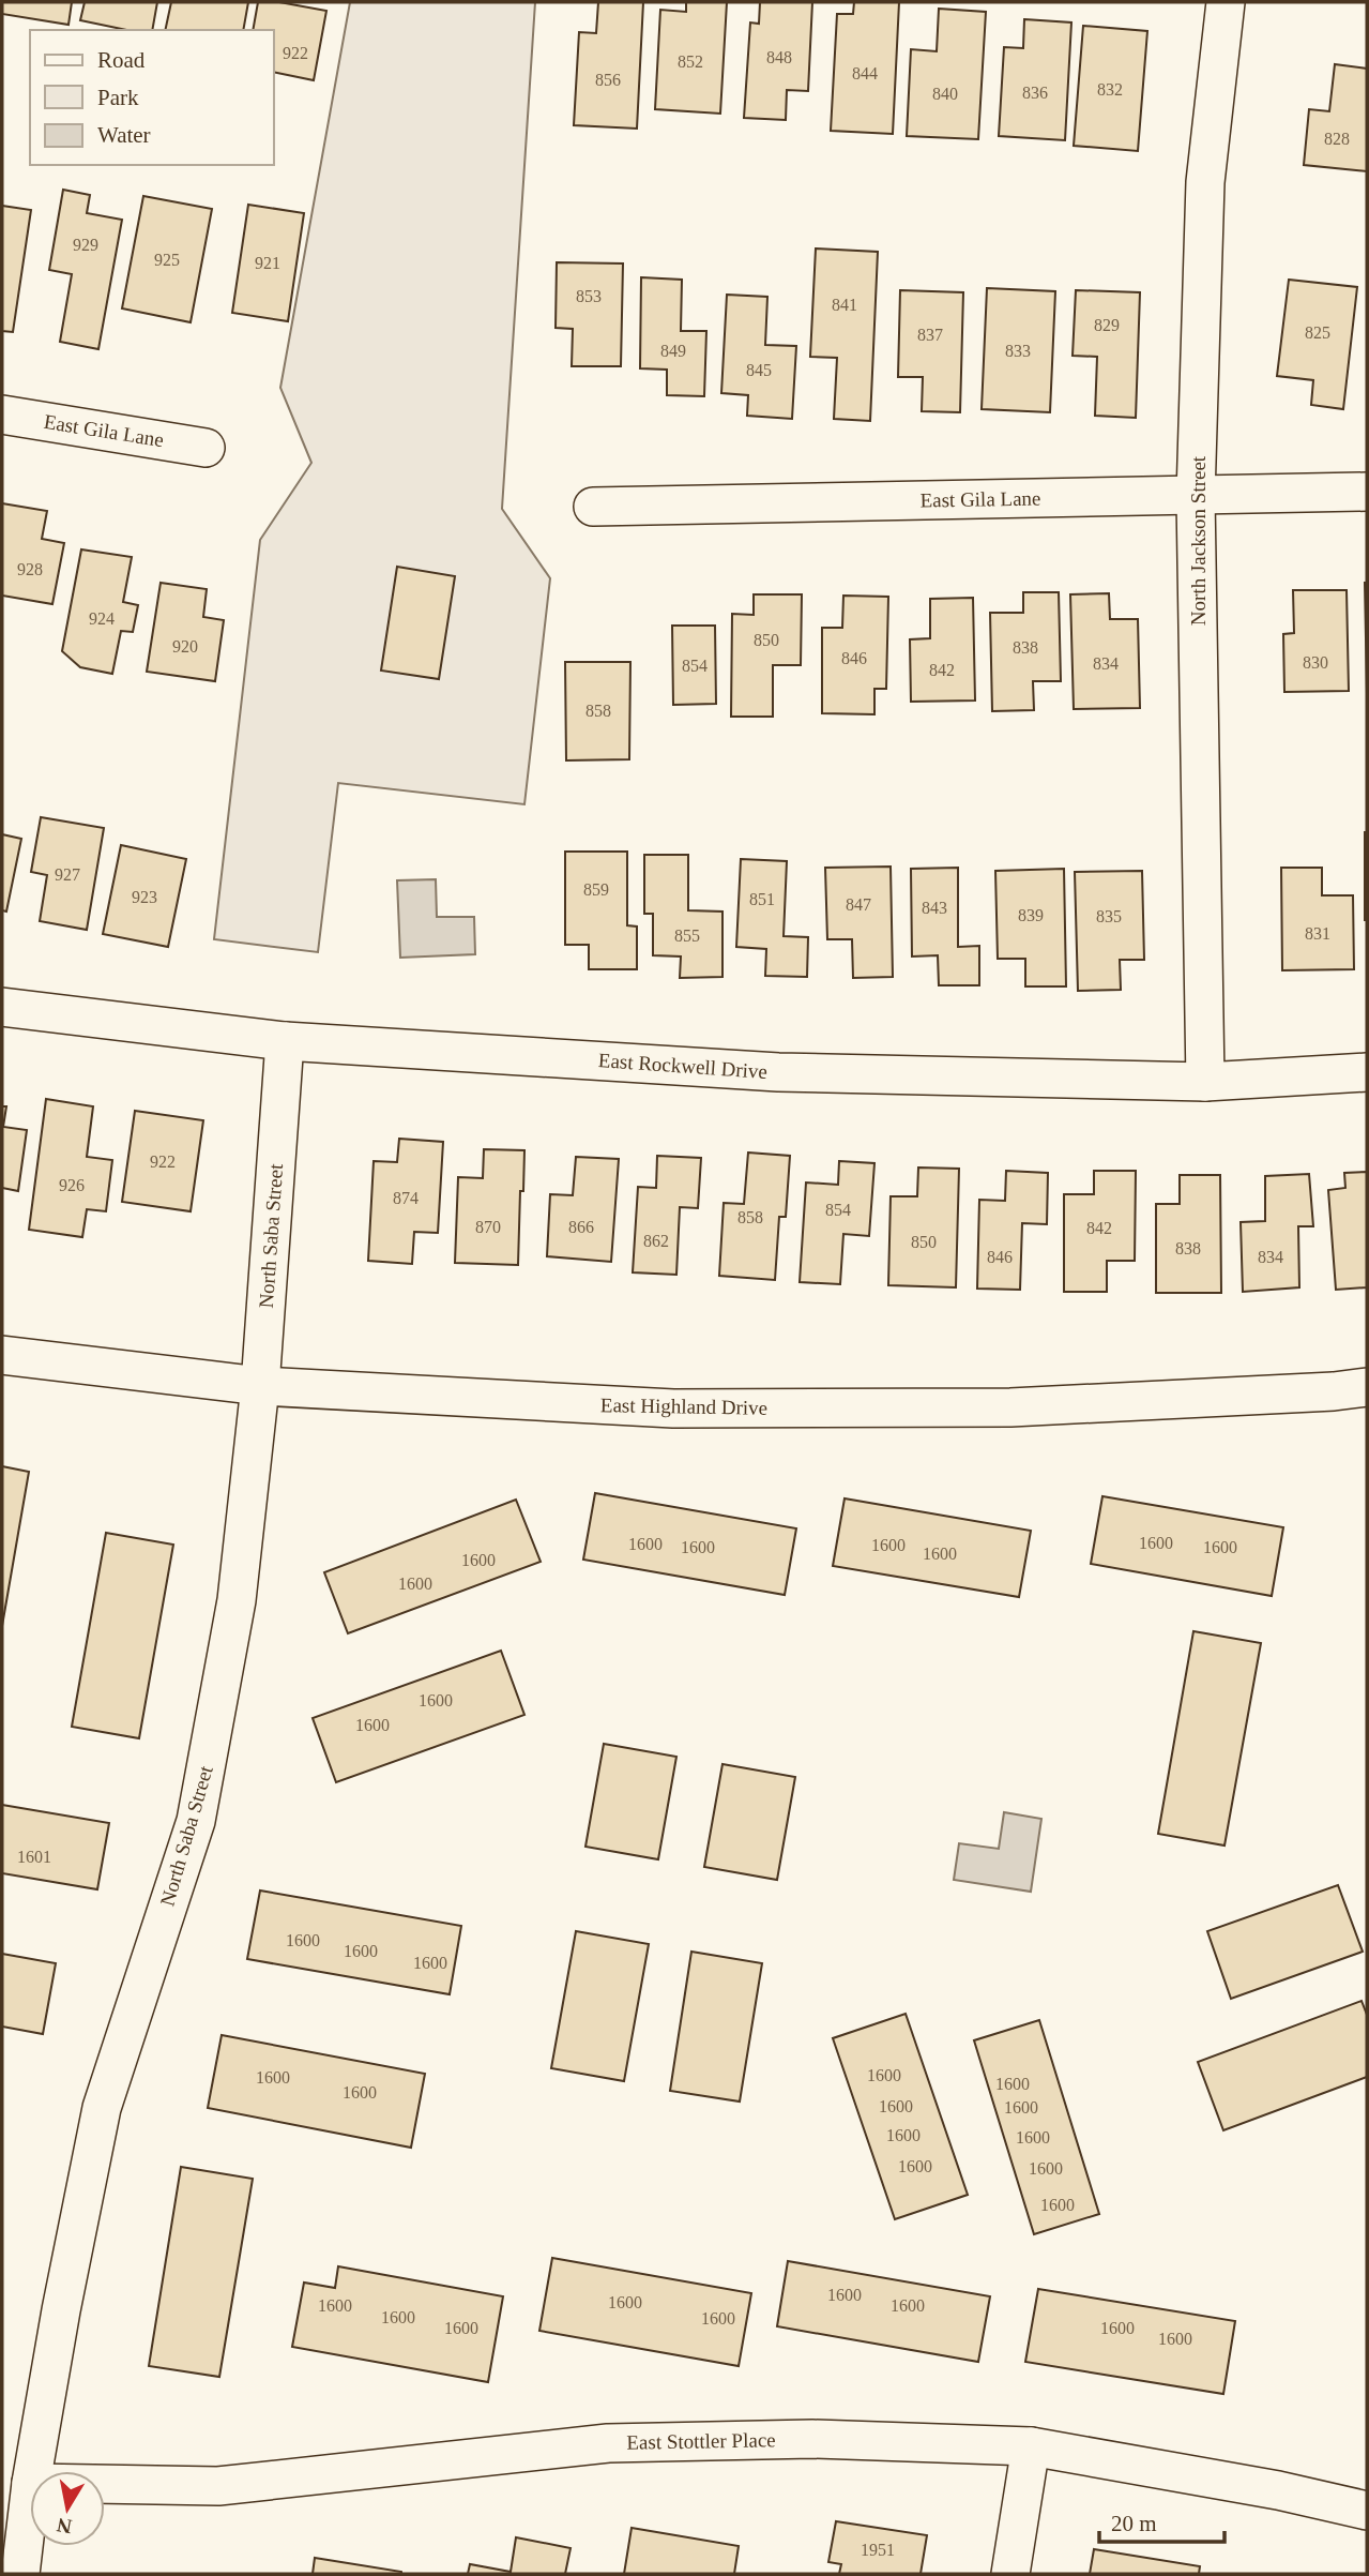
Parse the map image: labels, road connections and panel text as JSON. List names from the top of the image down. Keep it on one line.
{"streets":{"street":["East Gila Lane","North Jackson Street","East Rockwell Drive","North Saba Street","East Highland Drive","East Stottler Place"]},"crossings":[["East Gila Lane","North Jackson Street"],["North Jackson Street","East Rockwell Drive"],["East Rockwell Drive","North Saba Street"],["North Saba Street","East Highland Drive"]],"house_numbers":["922","848","852","844","856","832","836","840","828","929","925","921","853","841","829","825","837","849","833","845","928","924","850","920","838","846","830","834","854","842","858","927","859","923","851","847","843","839","835","831","855","922","926","874","854","858","870","866","842","862","850","838","846","834","1600","1600","1600","1600","1600","1600","1600","1600","1600","1600","1601","1600","1600","1600","1600","1600","1600","1600","1600","1600","1600","1600","1600","1600","1600","1600","1600","1600","1600","1600","1600","1600","1600","1600","1951"],"legend":["Road","Park","Water"],"scale_bar":"20 m","north":"bottom"}
